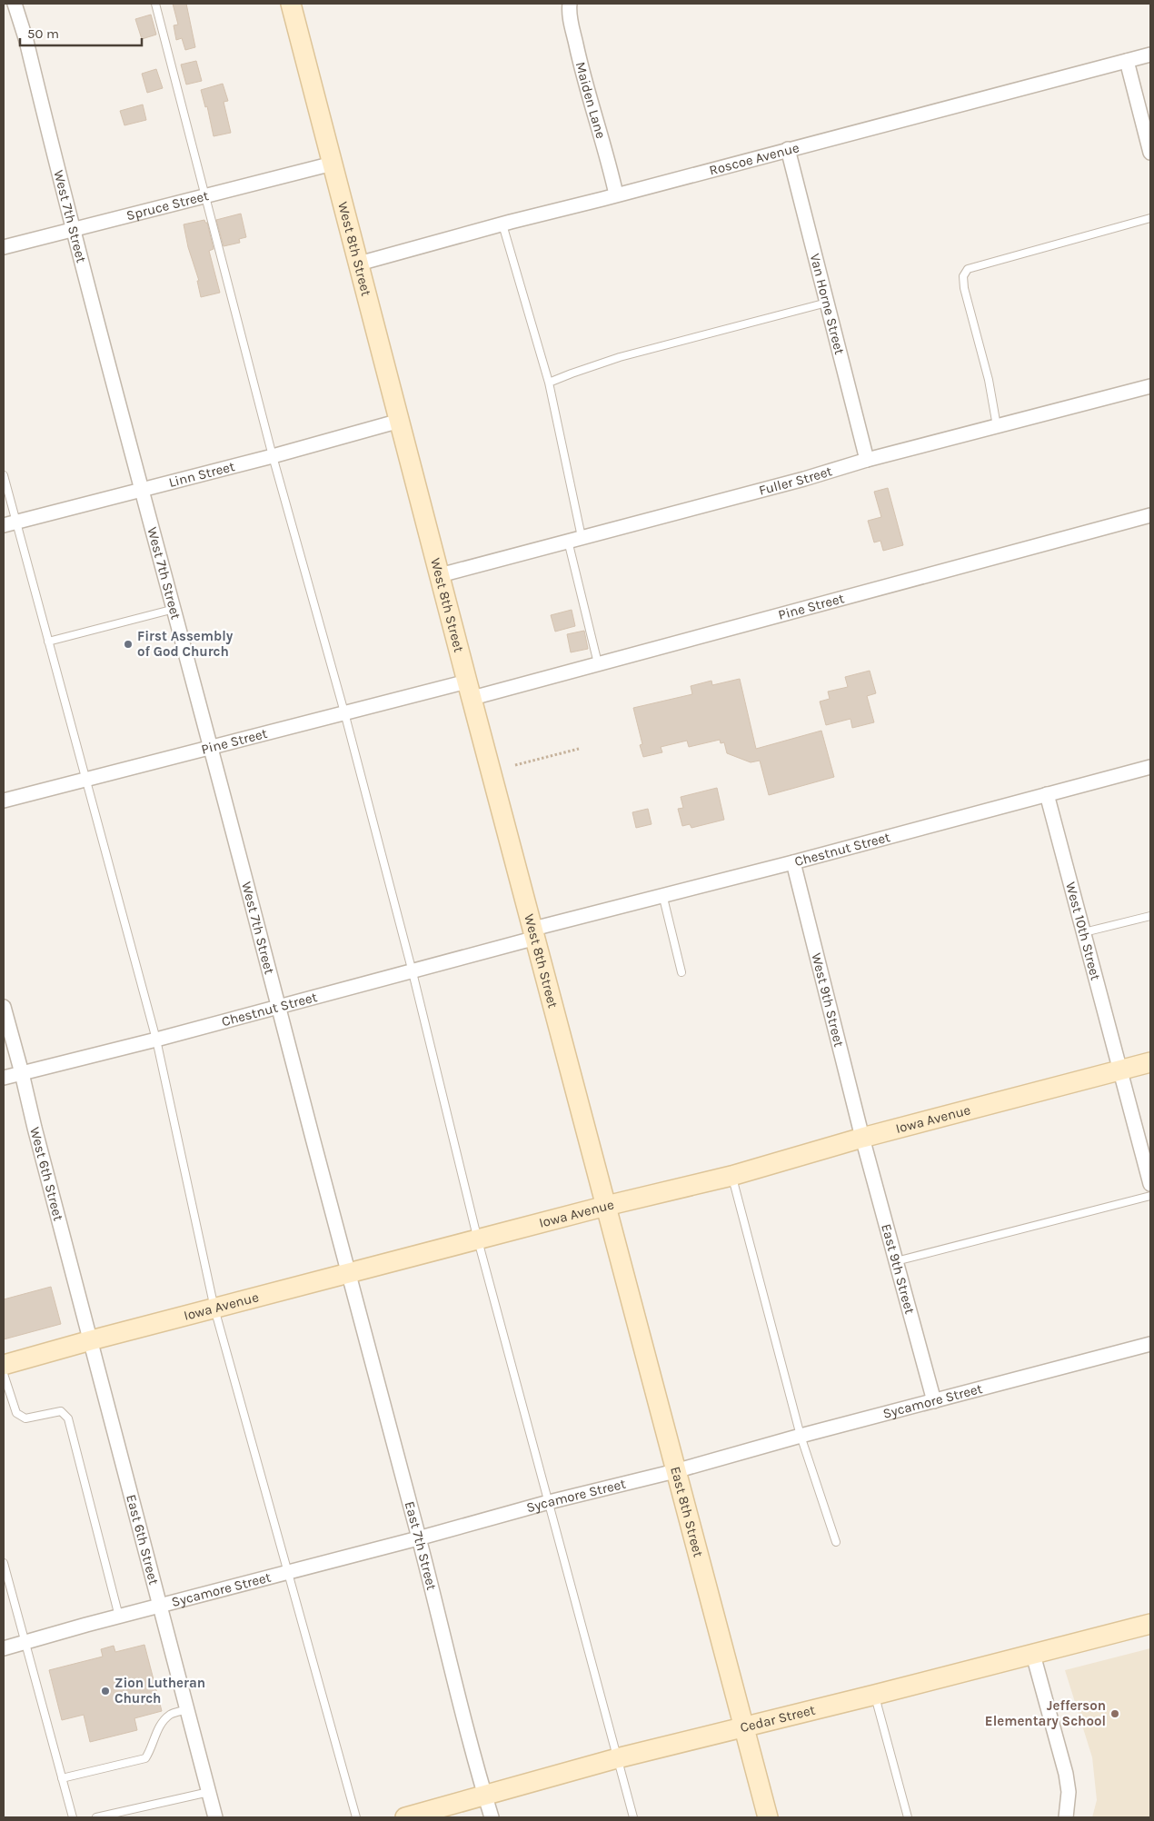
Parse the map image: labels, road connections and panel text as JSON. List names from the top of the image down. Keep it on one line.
{"streets":{"main road":["West 8th Street","Iowa Avenue","East 8th Street","Cedar Street"],"street":["Maiden Lane","Roscoe Avenue","Spruce Street","West 7th Street","Van Horne Street","Linn Street","Fuller Street","Pine Street","Chestnut Street","West 10th Street","West 9th Street","West 6th Street","East 9th Street","Sycamore Street","East 6th Street","East 7th Street"]},"crossings":[["Maiden Lane","Roscoe Avenue"],["Roscoe Avenue","West 8th Street"],["Roscoe Avenue","Van Horne Street"],["Spruce Street","West 7th Street"],["Spruce Street","West 8th Street"],["West 7th Street","Linn Street"],["West 7th Street","Pine Street"],["West 7th Street","Chestnut Street"],["West 7th Street","Iowa Avenue"],["West 7th Street","East 7th Street"],["West 8th Street","Linn Street"],["West 8th Street","Fuller Street"],["West 8th Street","Pine Street"],["West 8th Street","Chestnut Street"],["West 8th Street","Iowa Avenue"],["West 8th Street","East 8th Street"],["Van Horne Street","Fuller Street"],["Chestnut Street","West 10th Street"],["Chestnut Street","West 9th Street"],["Chestnut Street","West 6th Street"],["West 10th Street","Iowa Avenue"],["West 9th Street","Iowa Avenue"],["West 9th Street","East 9th Street"],["Iowa Avenue","West 6th Street"],["Iowa Avenue","East 9th Street"],["Iowa Avenue","East 8th Street"],["Iowa Avenue","East 6th Street"],["Iowa Avenue","East 7th Street"],["West 6th Street","East 6th Street"],["East 9th Street","Sycamore Street"],["Sycamore Street","East 8th Street"],["Sycamore Street","East 6th Street"],["Sycamore Street","East 7th Street"],["East 8th Street","Cedar Street"],["East 7th Street","Cedar Street"]],"places":["First Assembly of God Church","Zion Lutheran Church","Jefferson Elementary School"],"scale_bar":"50 m"}
